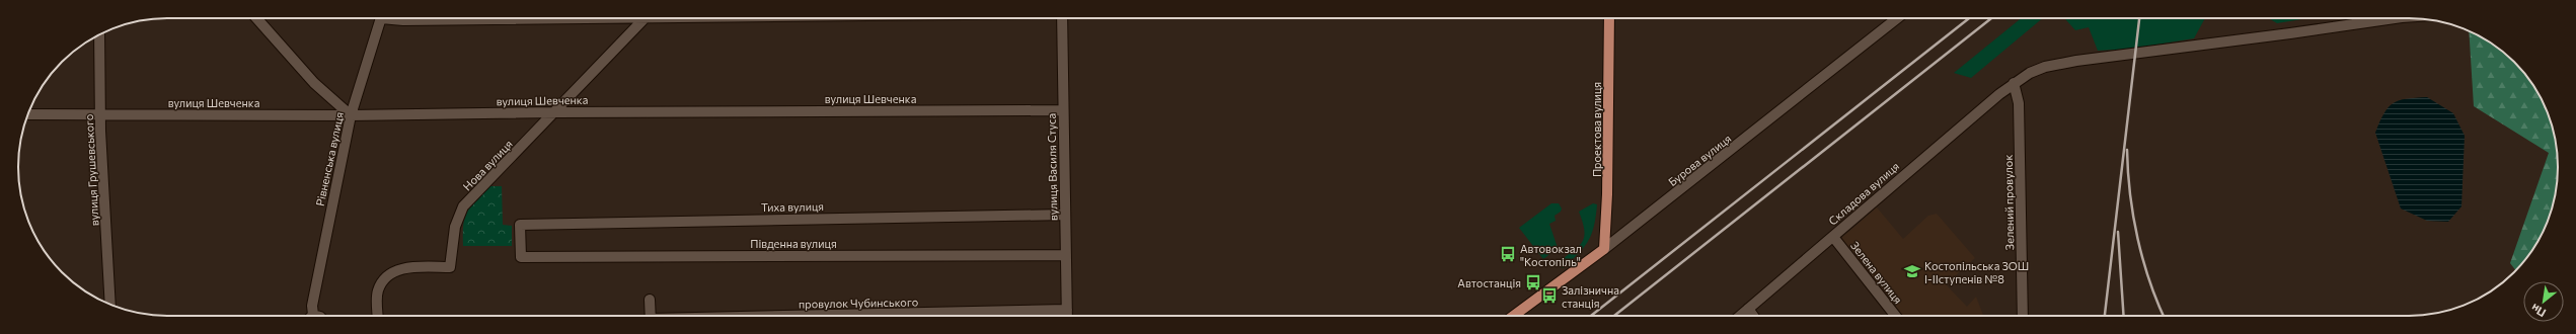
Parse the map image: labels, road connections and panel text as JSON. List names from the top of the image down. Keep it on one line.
{"streets":{"main road":["Проектова вулиця","Бурова вулиця"],"street":["вулиця Шевченка","Рівненська вулиця","Нова вулиця","вулиця Василя Стуса","вулиця Грушевського","Складова вулиця","Зелений провулок","Тиха вулиця","Південна вулиця","Зелена вулиця","провулок Чубинського"]},"crossings":[["вулиця Шевченка","Рівненська вулиця"],["вулиця Шевченка","Нова вулиця"],["вулиця Шевченка","вулиця Василя Стуса"],["вулиця Шевченка","вулиця Грушевського"],["Проектова вулиця","Бурова вулиця"],["вулиця Василя Стуса","Тиха вулиця"],["вулиця Василя Стуса","Південна вулиця"],["вулиця Василя Стуса","провулок Чубинського"],["Складова вулиця","Зелений провулок"],["Складова вулиця","Зелена вулиця"],["Тиха вулиця","Південна вулиця"]],"places":{"bus stop":["Автовокзал \"Костопіль\"","Автостанція","Залізнична станція"],"school or university":["Костопільська ЗОШ І-ІІступенів №8"]},"north":"bottom left"}
